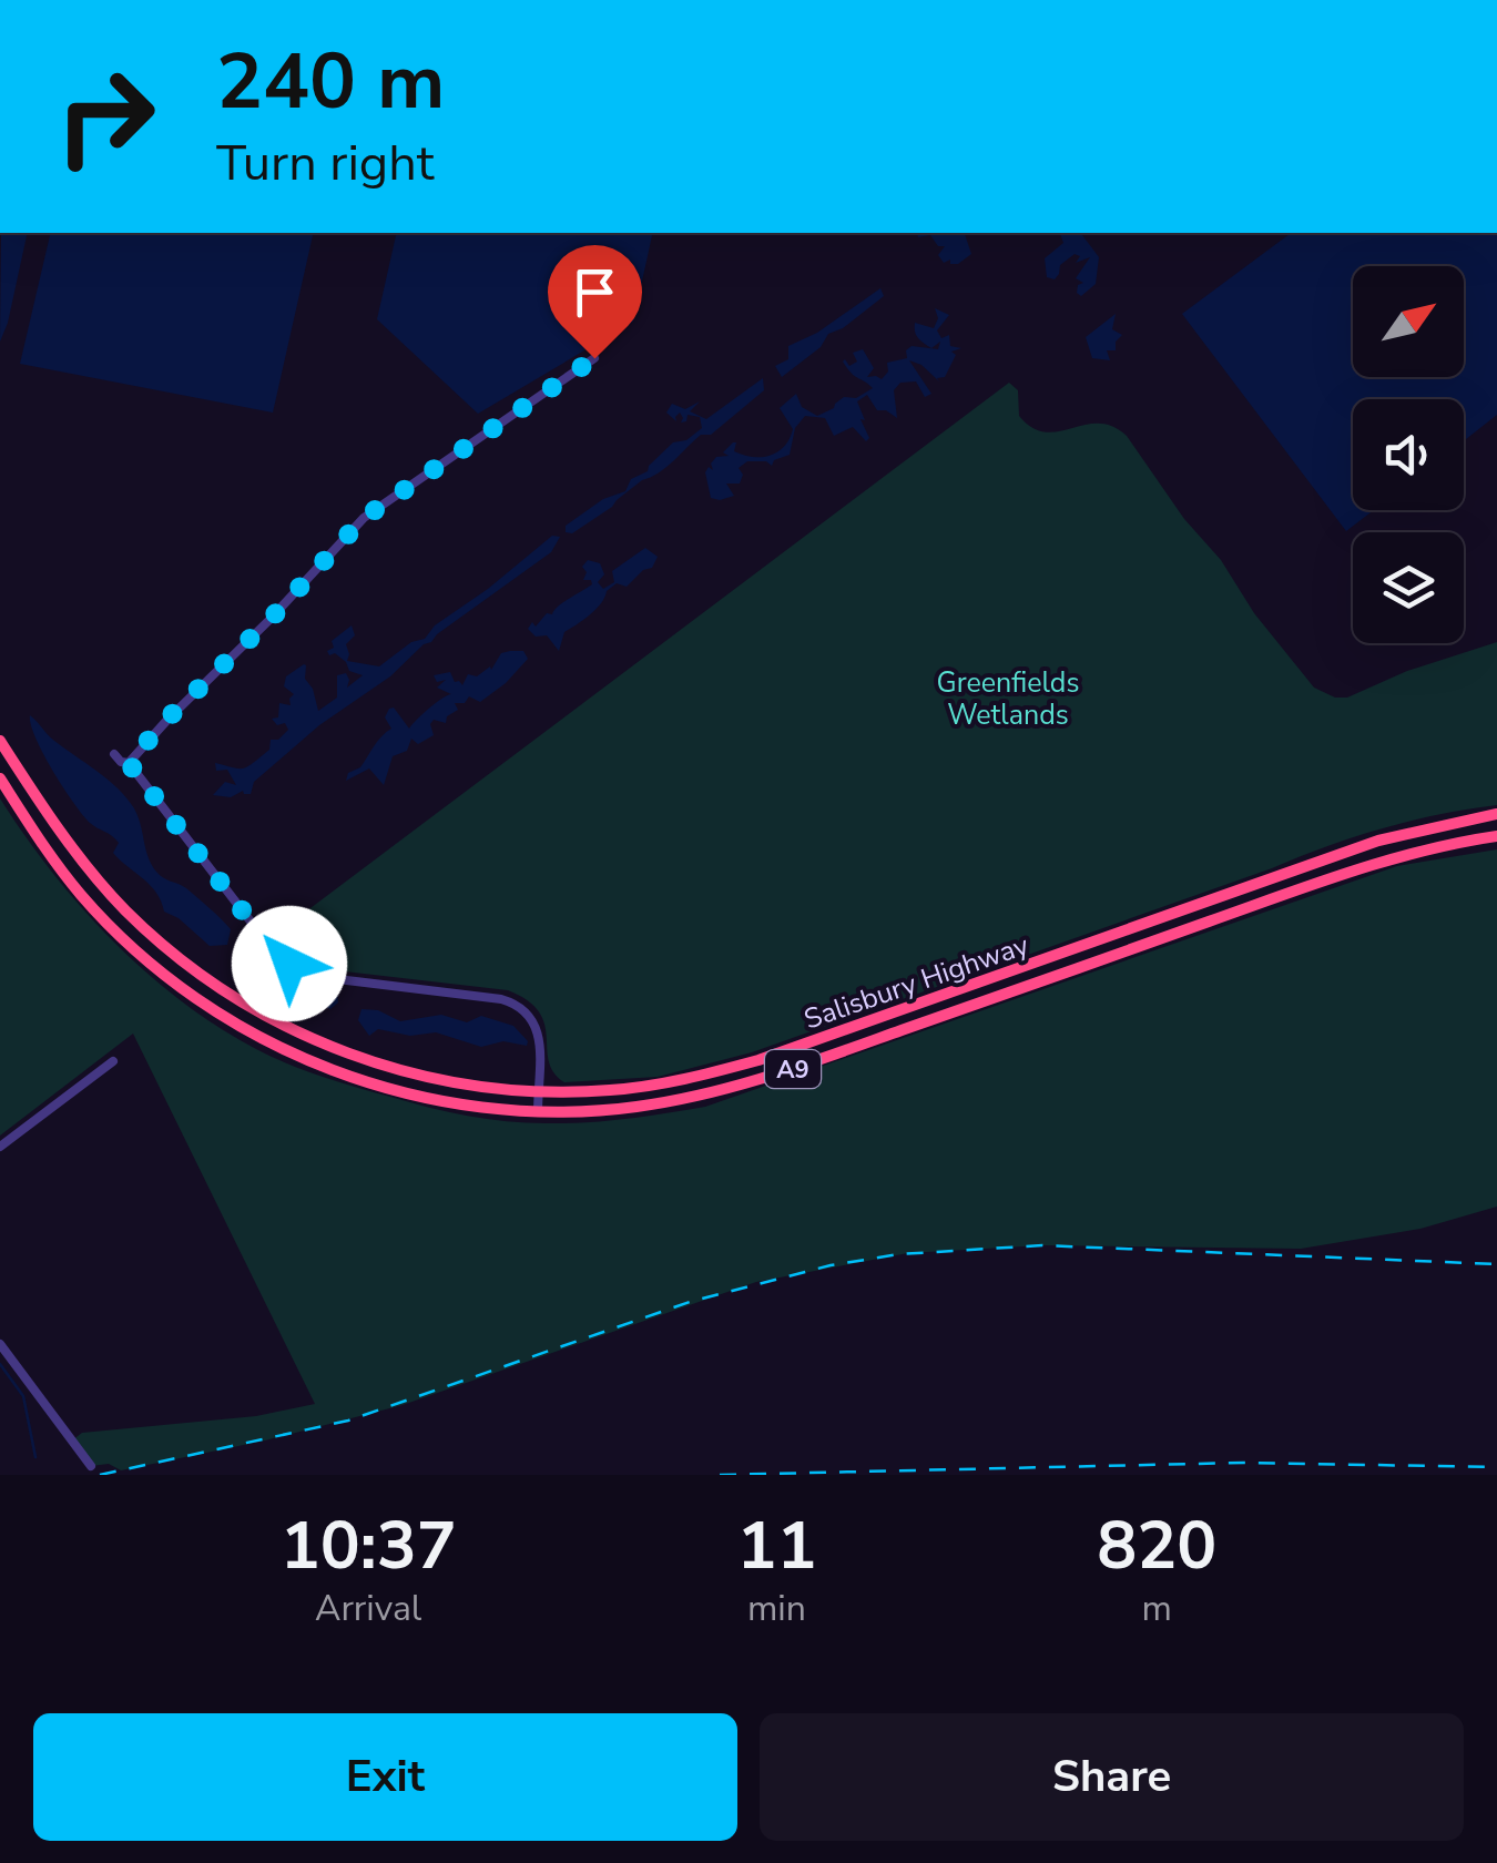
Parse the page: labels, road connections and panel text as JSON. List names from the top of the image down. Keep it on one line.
{"streets":{"highway":["Salisbury Highway","A9"]},"parks":["Greenfields Wetlands"],"north":"top right","page":{"turn":["240 m","Turn right"],"eta":["10:37","Arrival","11","min","820","m"],"buttons":["Exit","Share"]}}
